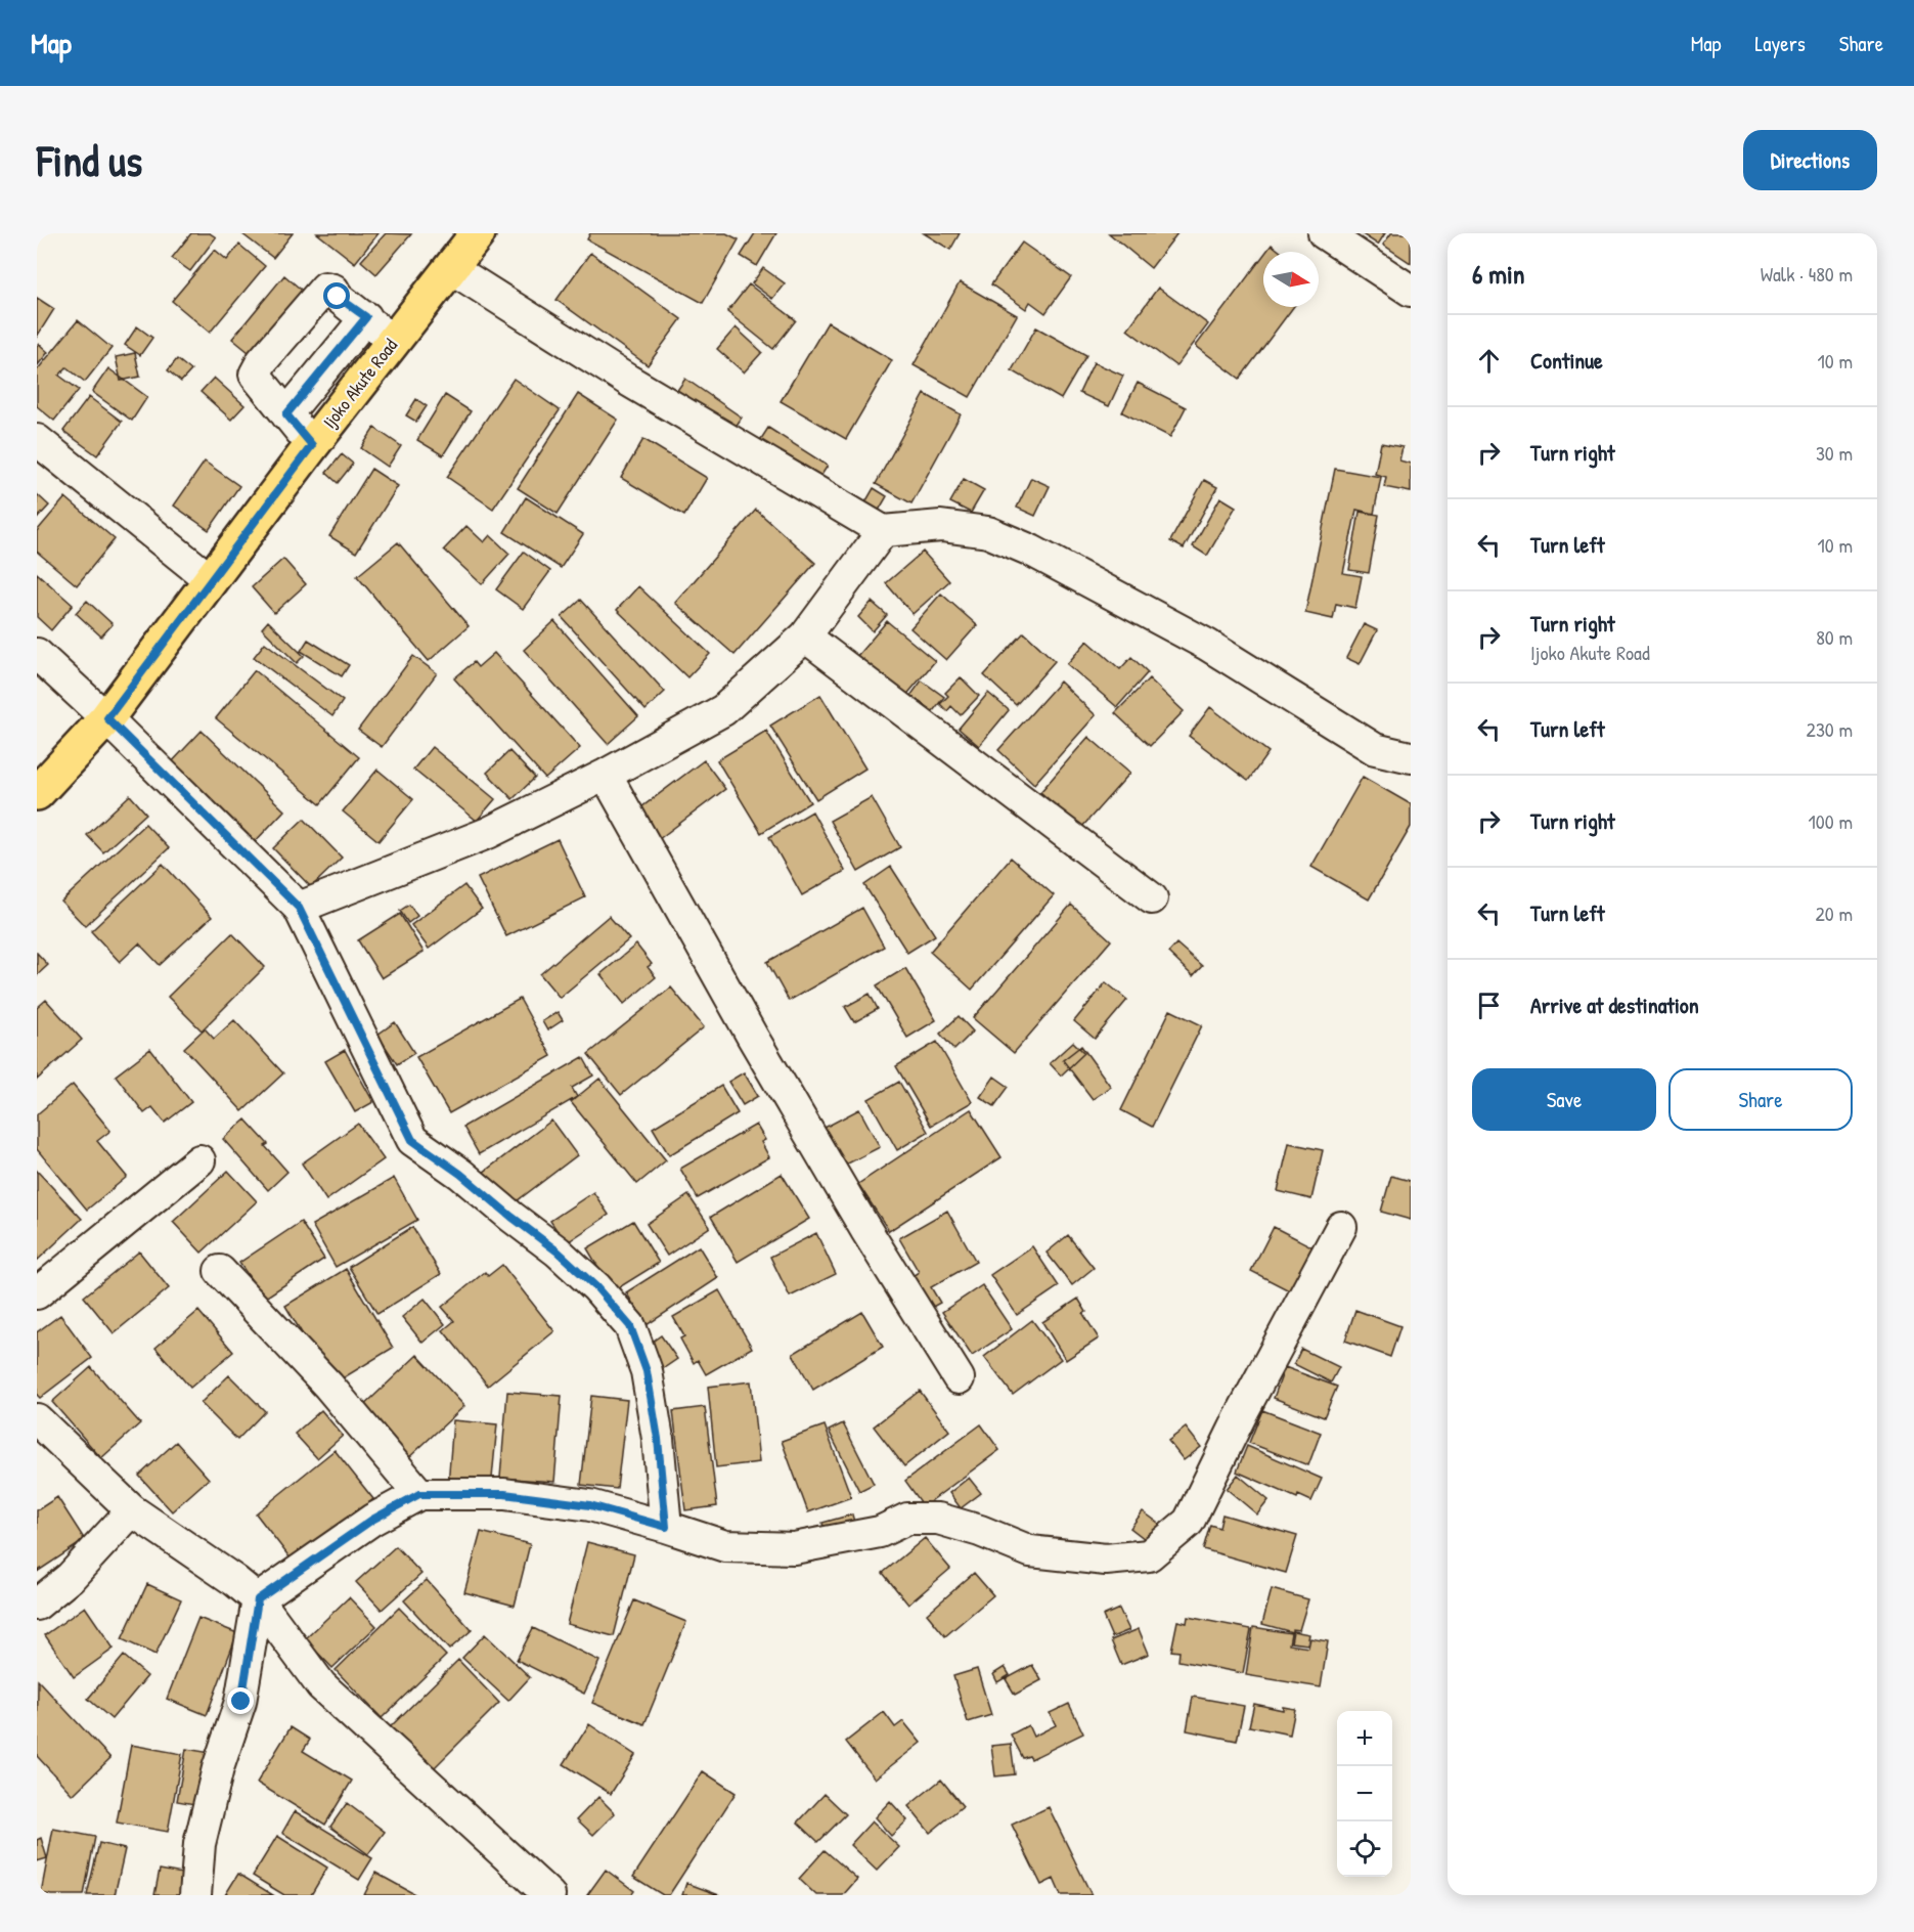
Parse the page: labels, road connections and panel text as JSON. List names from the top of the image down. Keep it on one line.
{"streets":{"main road":["Ijoko Akute Road"]},"north":"right","page":{"header":"Map","nav":["Map","Layers","Share"],"buttons":["Directions",["Save","Share"]],"title":"Find us","heading":["6 min","Walk · 480 m"],"list":[["Continue","10 m"],["Turn right","30 m"],["Turn left","10 m"],["Turn right","Ijoko Akute Road","80 m"],["Turn left","230 m"],["Turn right","100 m"],["Turn left","20 m"],"Arrive at destination"],"map_buttons":["+","−"]}}
